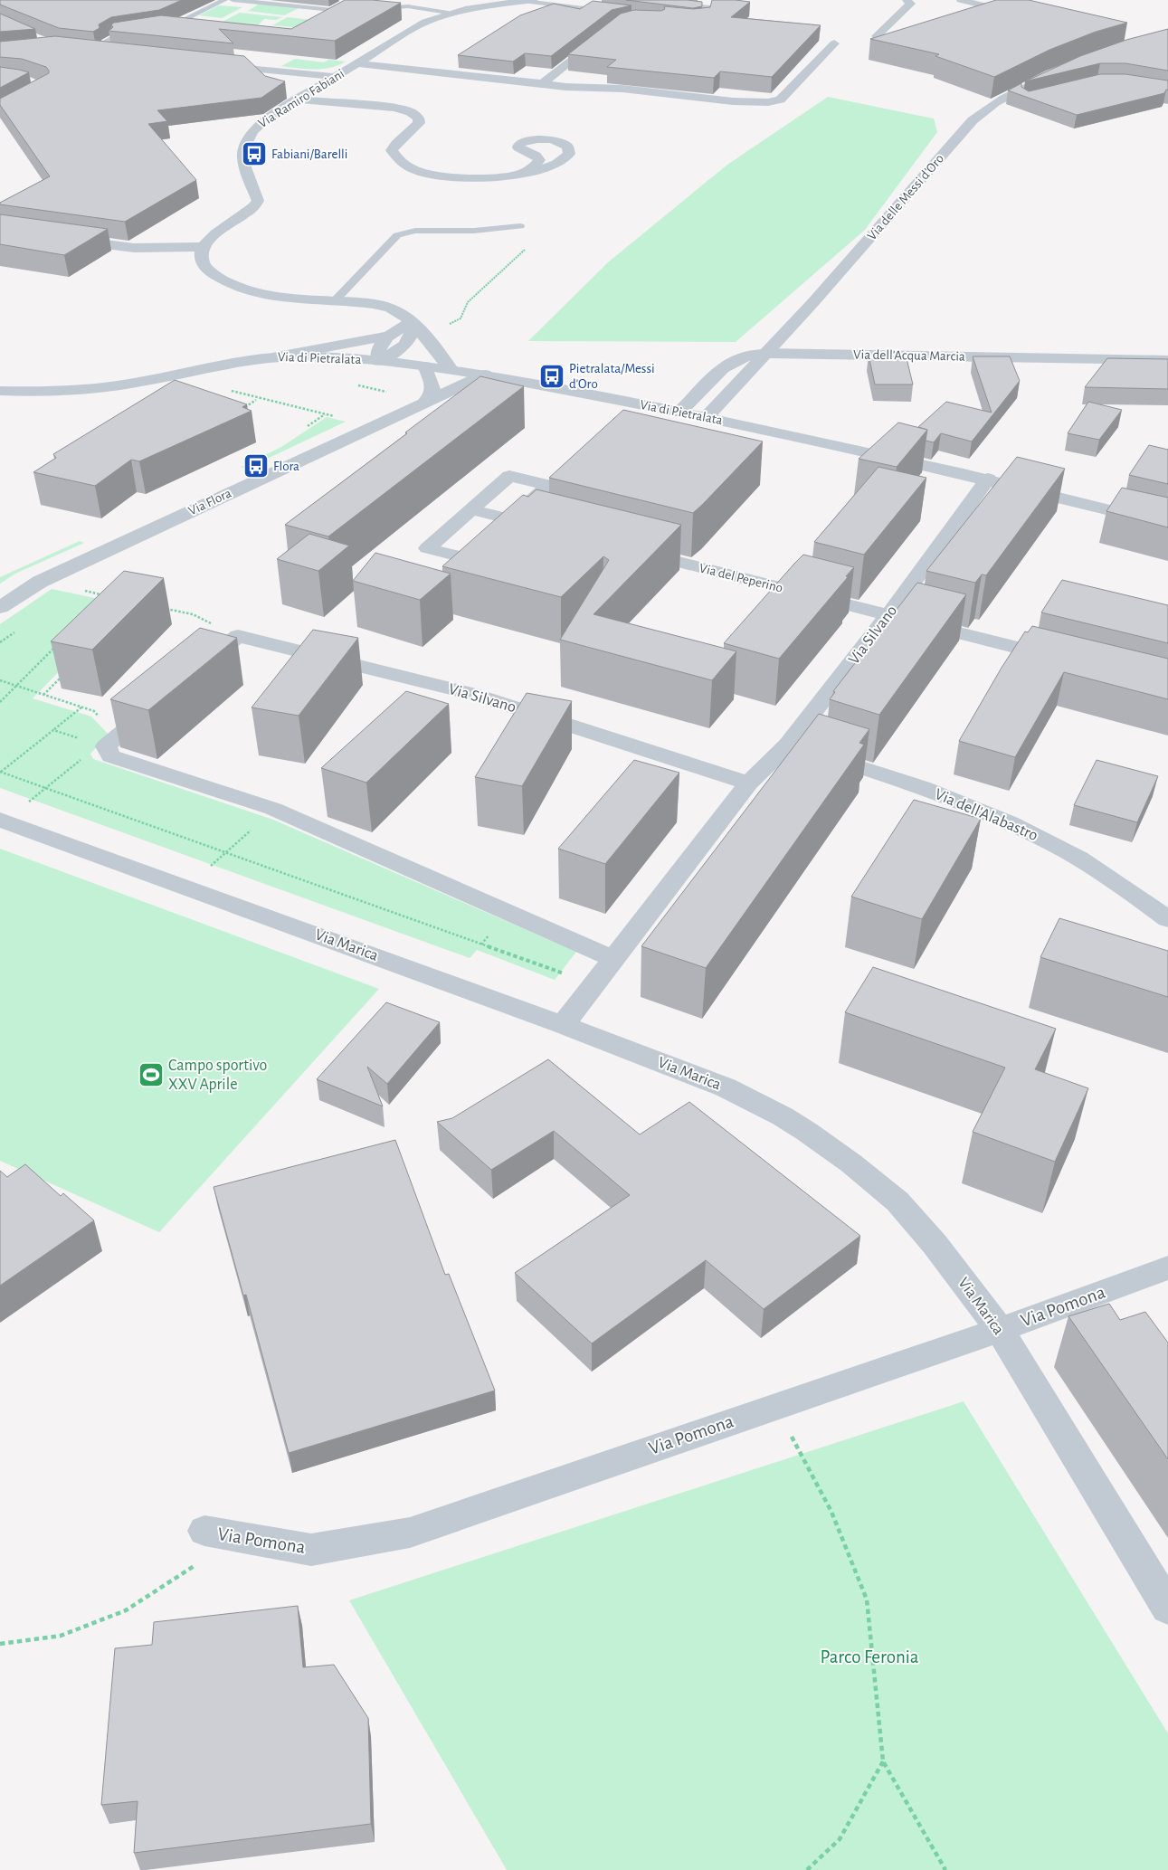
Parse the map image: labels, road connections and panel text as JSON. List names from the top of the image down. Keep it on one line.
{"streets":{"street":["Via Ramiro Fabiani","Via delle Messi d'Oro","Via dell'Acqua Marcia","Via di Pietralata","Via Flora","Via del Peperino","Via Silvano","Via dell'Alabastro","Via Marica","Via Pomona"]},"crossings":[["Via delle Messi d'Oro","Via dell'Acqua Marcia"],["Via di Pietralata","Via Flora"],["Via di Pietralata","Via Silvano"],["Via del Peperino","Via Silvano"],["Via Silvano","Via dell'Alabastro"],["Via Silvano","Via Marica"],["Via Marica","Via Pomona"]],"parks":["Parco Feronia"],"places":{"bus stop":["Fabiani/Barelli","Pietralata/Messi d'Oro","Flora"],"sports":["Campo sportivo XXV Aprile"]}}
